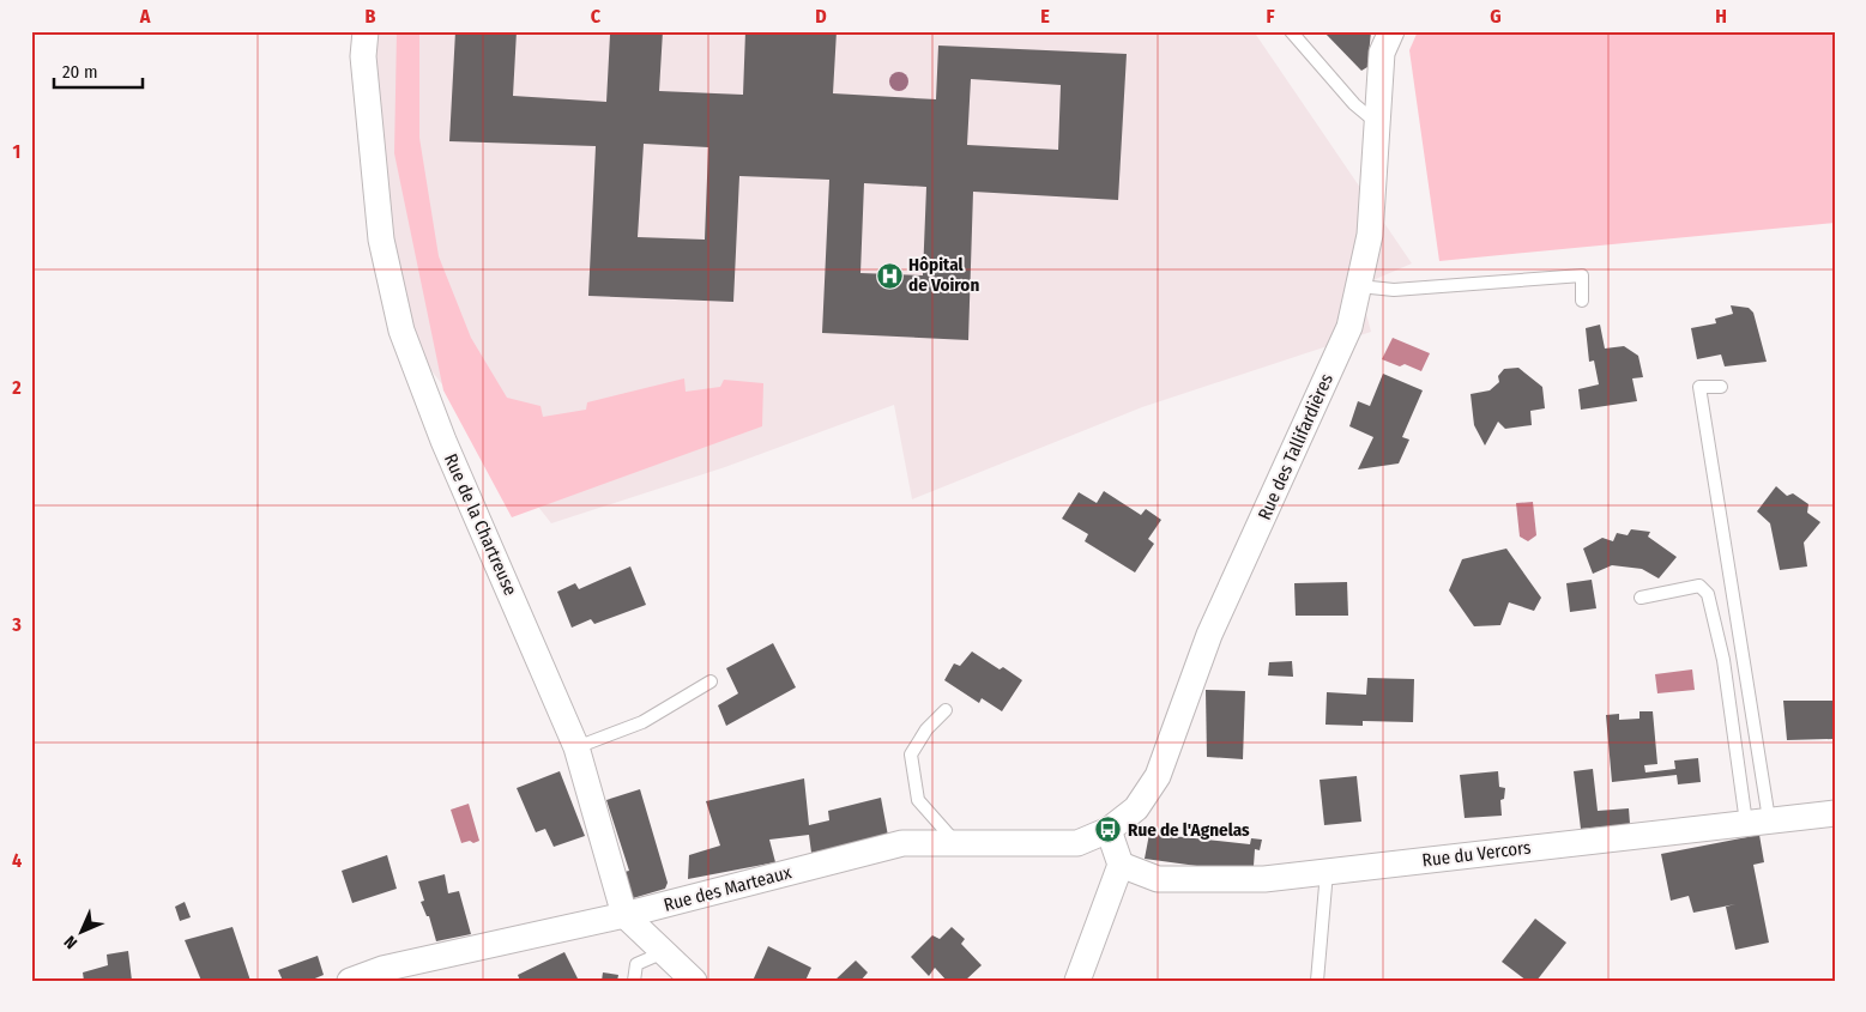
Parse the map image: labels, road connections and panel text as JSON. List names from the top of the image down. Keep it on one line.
{"streets":{"street":["Rue des Tallifardières","Rue de la Chartreuse","Rue du Vercors","Rue des Marteaux"]},"crossings":[["Rue des Tallifardières","Rue des Marteaux"],["Rue de la Chartreuse","Rue des Marteaux"]],"places":{"hospital":["Hôpital de Voiron"],"bus stop":["Rue de l'Agnelas"]},"scale_bar":"20 m","north":"bottom left","grid":{"columns":["A","B","C","D","E","F","G","H"],"rows":["1","2","3","4"]}}
